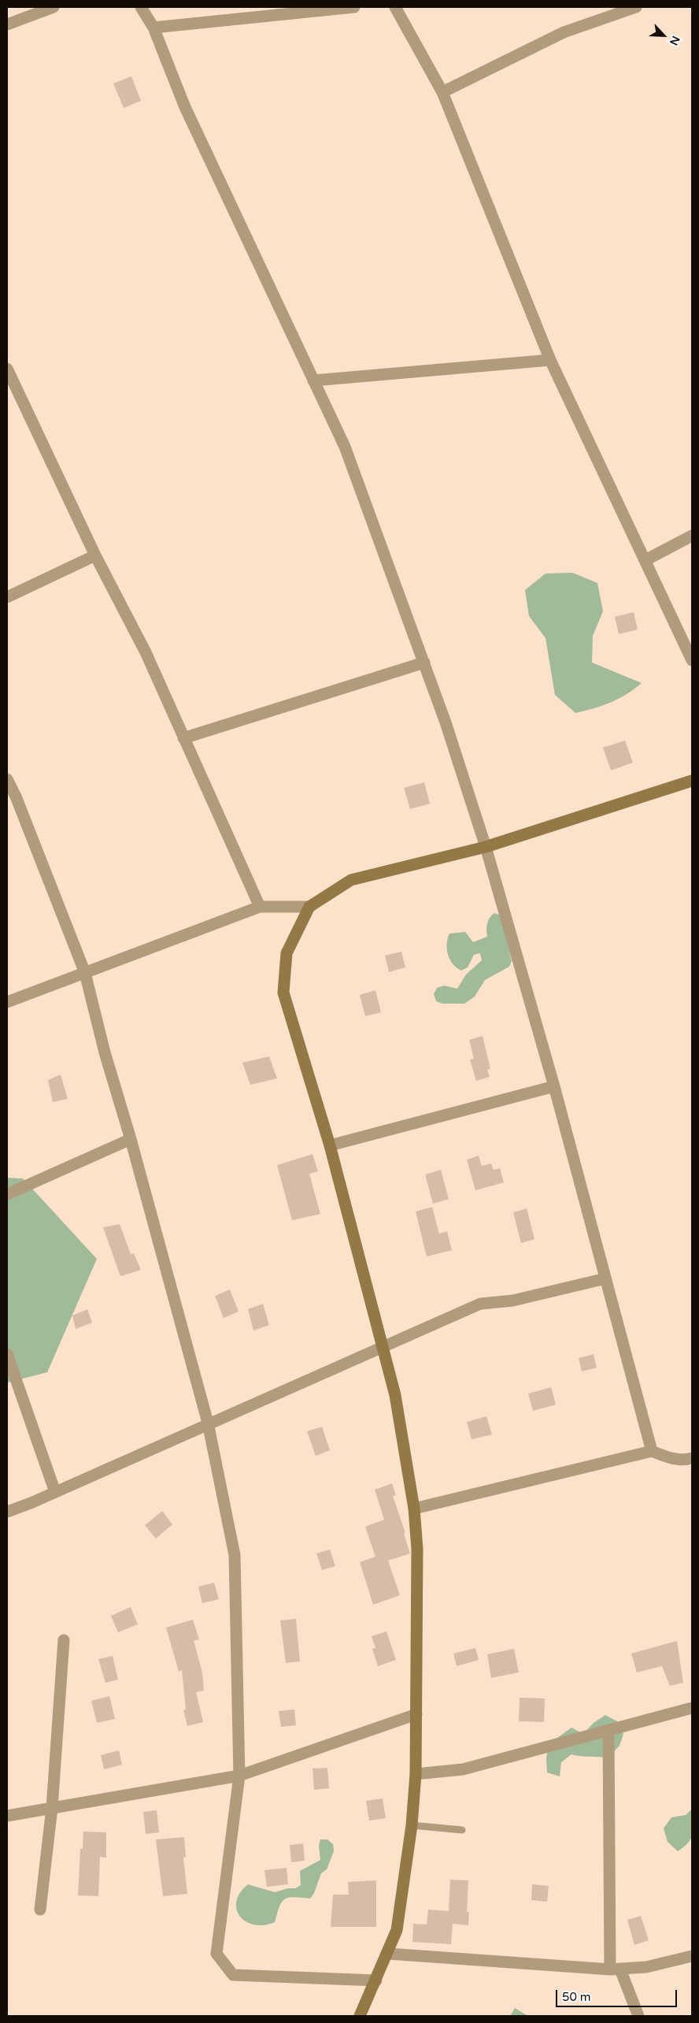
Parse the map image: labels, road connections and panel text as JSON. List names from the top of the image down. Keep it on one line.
{"scale_bar":"50 m","north":"bottom right"}
